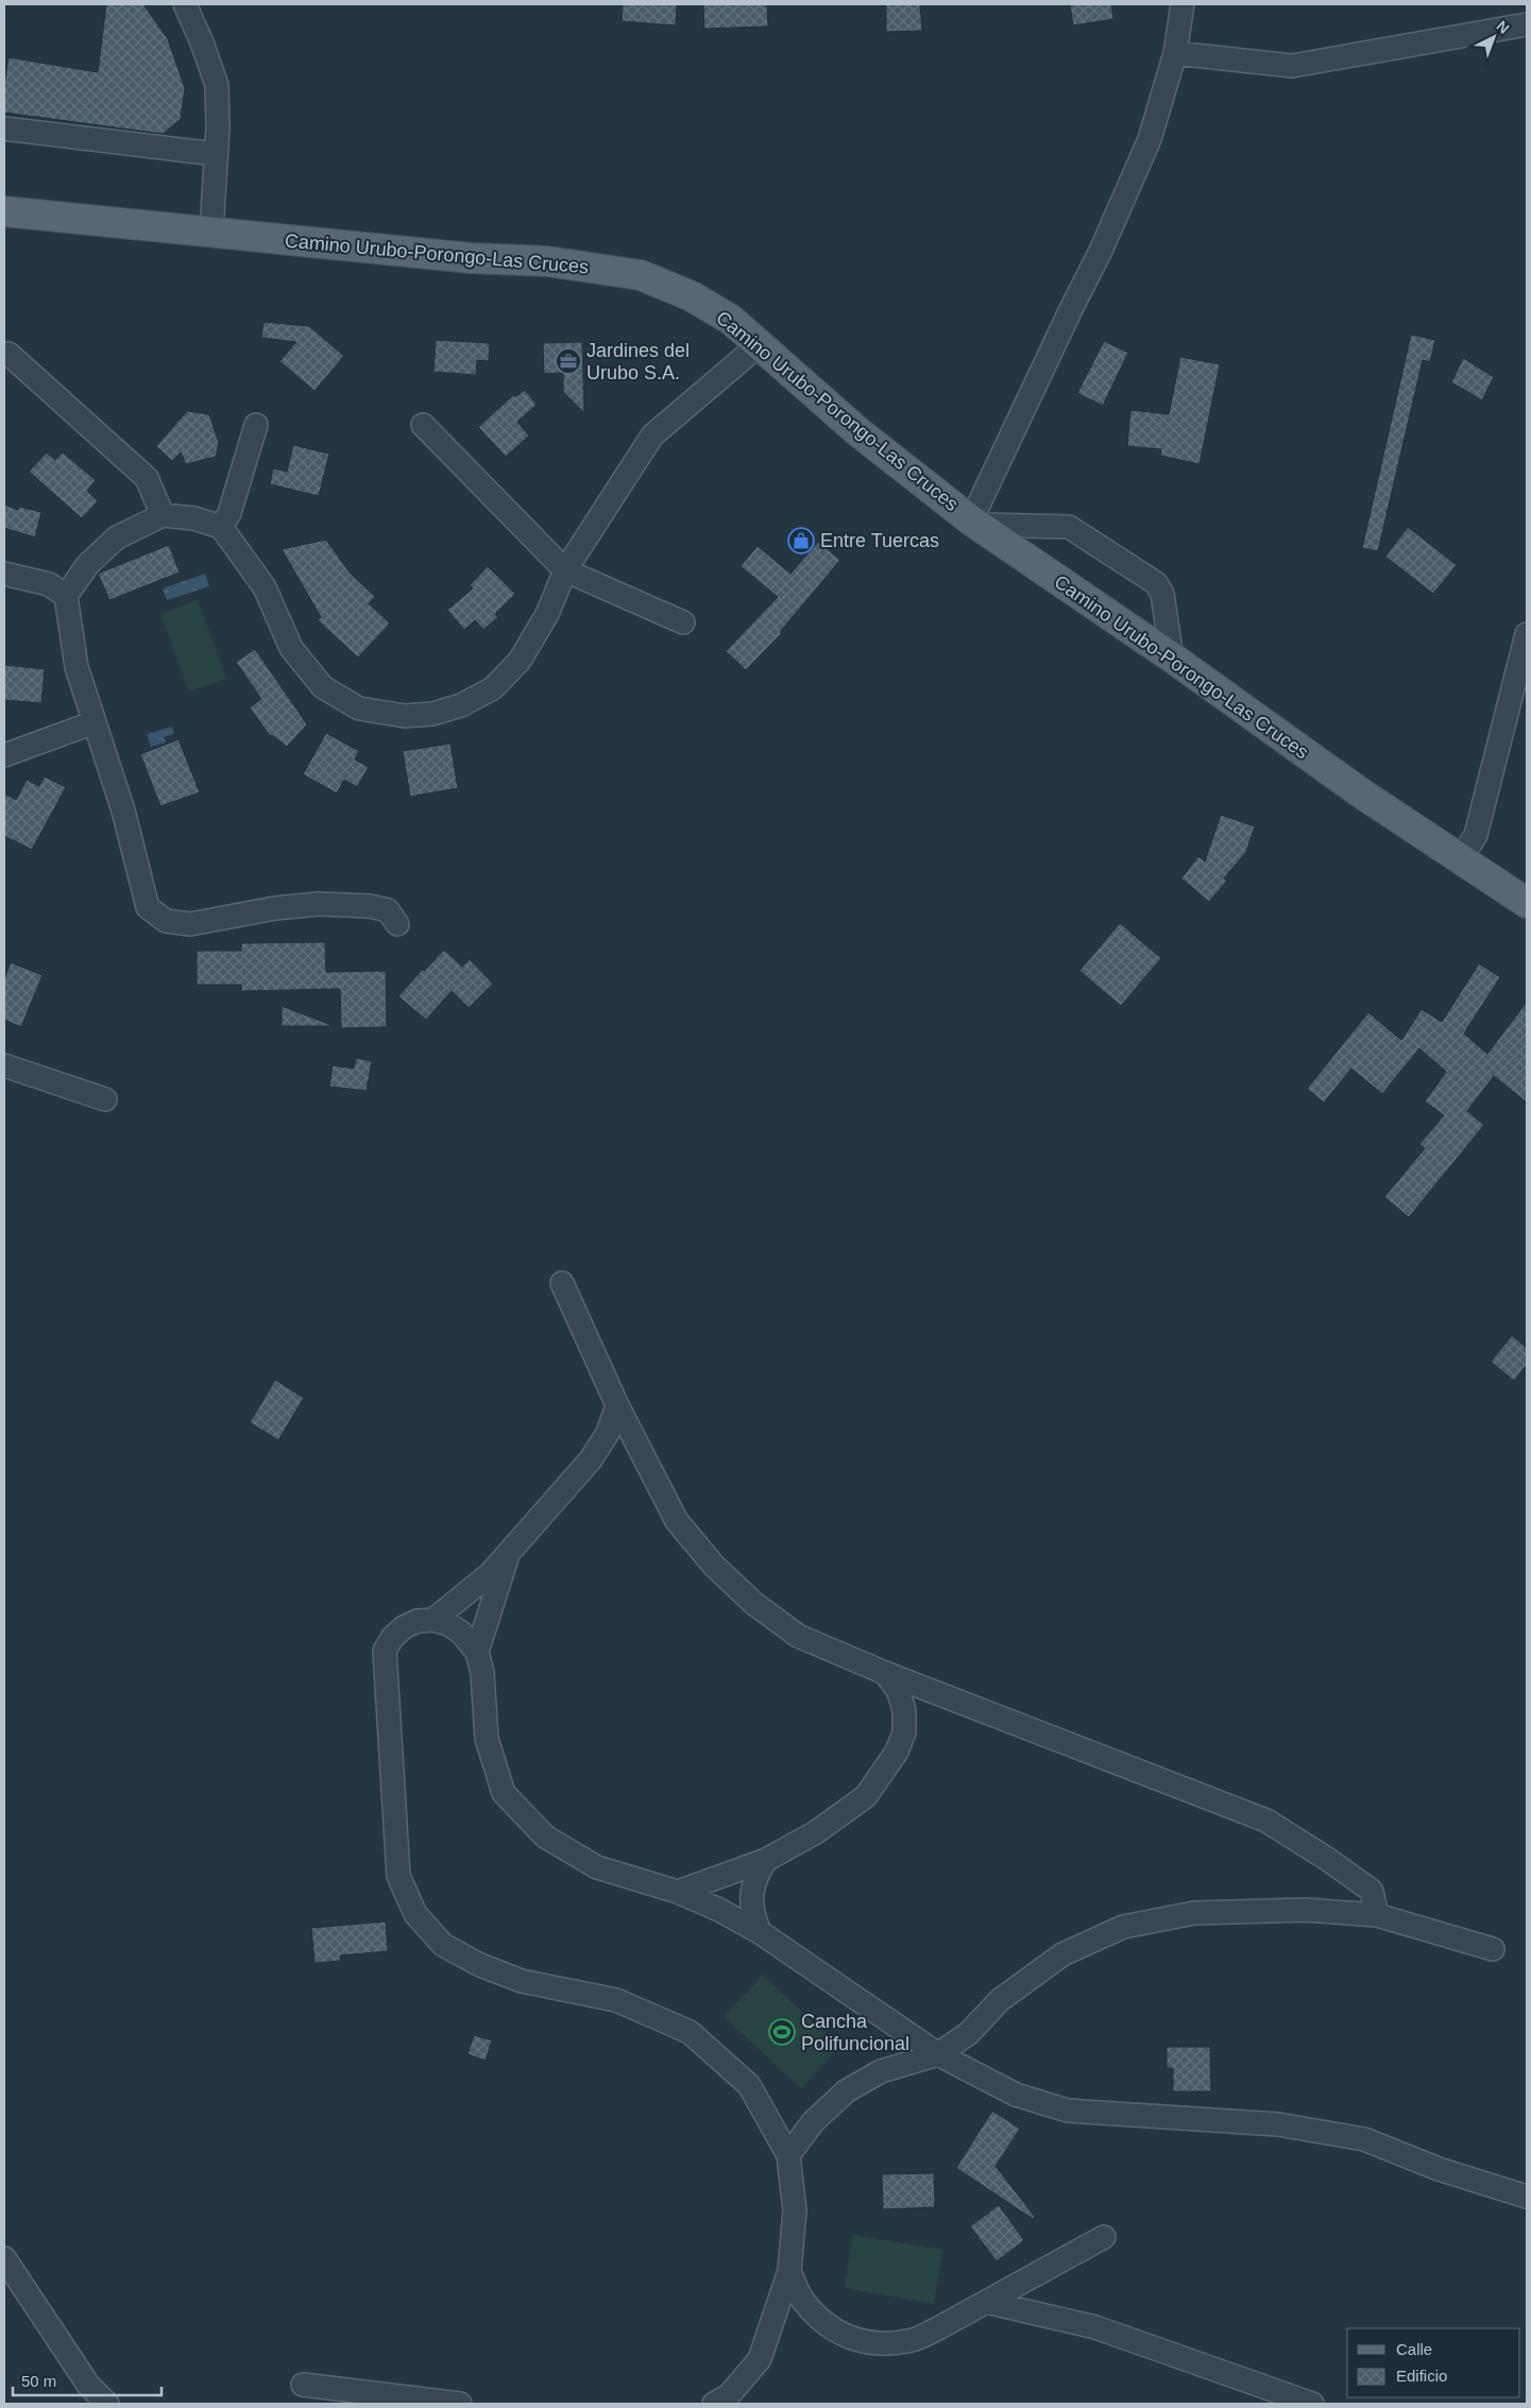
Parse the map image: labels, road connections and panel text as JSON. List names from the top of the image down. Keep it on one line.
{"streets":{"main road":["Camino Urubo-Porongo-Las Cruces"]},"places":{"office":["Jardines del Urubo S.A."],"shop":["Entre Tuercas"],"sports":["Cancha Polifuncional"]},"legend":["Calle","Edificio"],"scale_bar":"50 m","north":"top right"}
